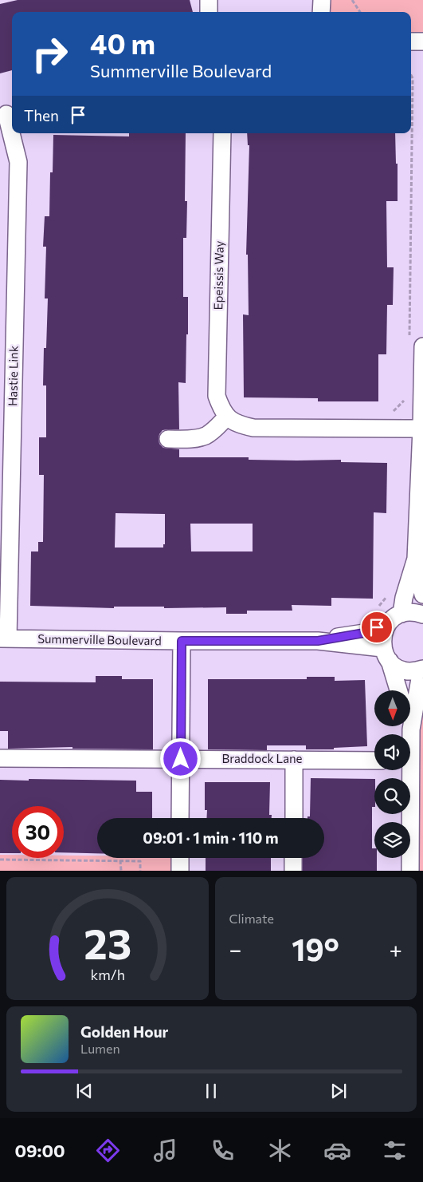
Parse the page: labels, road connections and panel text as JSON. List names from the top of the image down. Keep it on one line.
{"streets":{"street":["Epeissis Way","Hastie Link","Summerville Boulevard","Braddock Lane"]},"crossings":[["Hastie Link","Summerville Boulevard"]],"north":"bottom","page":{"turn":["40 m","Summerville Boulevard"],"then":"Then","limit":"30","trip":"09:01 · 1 min · 110 m","tile":"Climate","heat":["−","19°","+"],"song":["Golden Hour","Lumen"],"tabs":"09:00","gauge":["23","km/h"]}}
